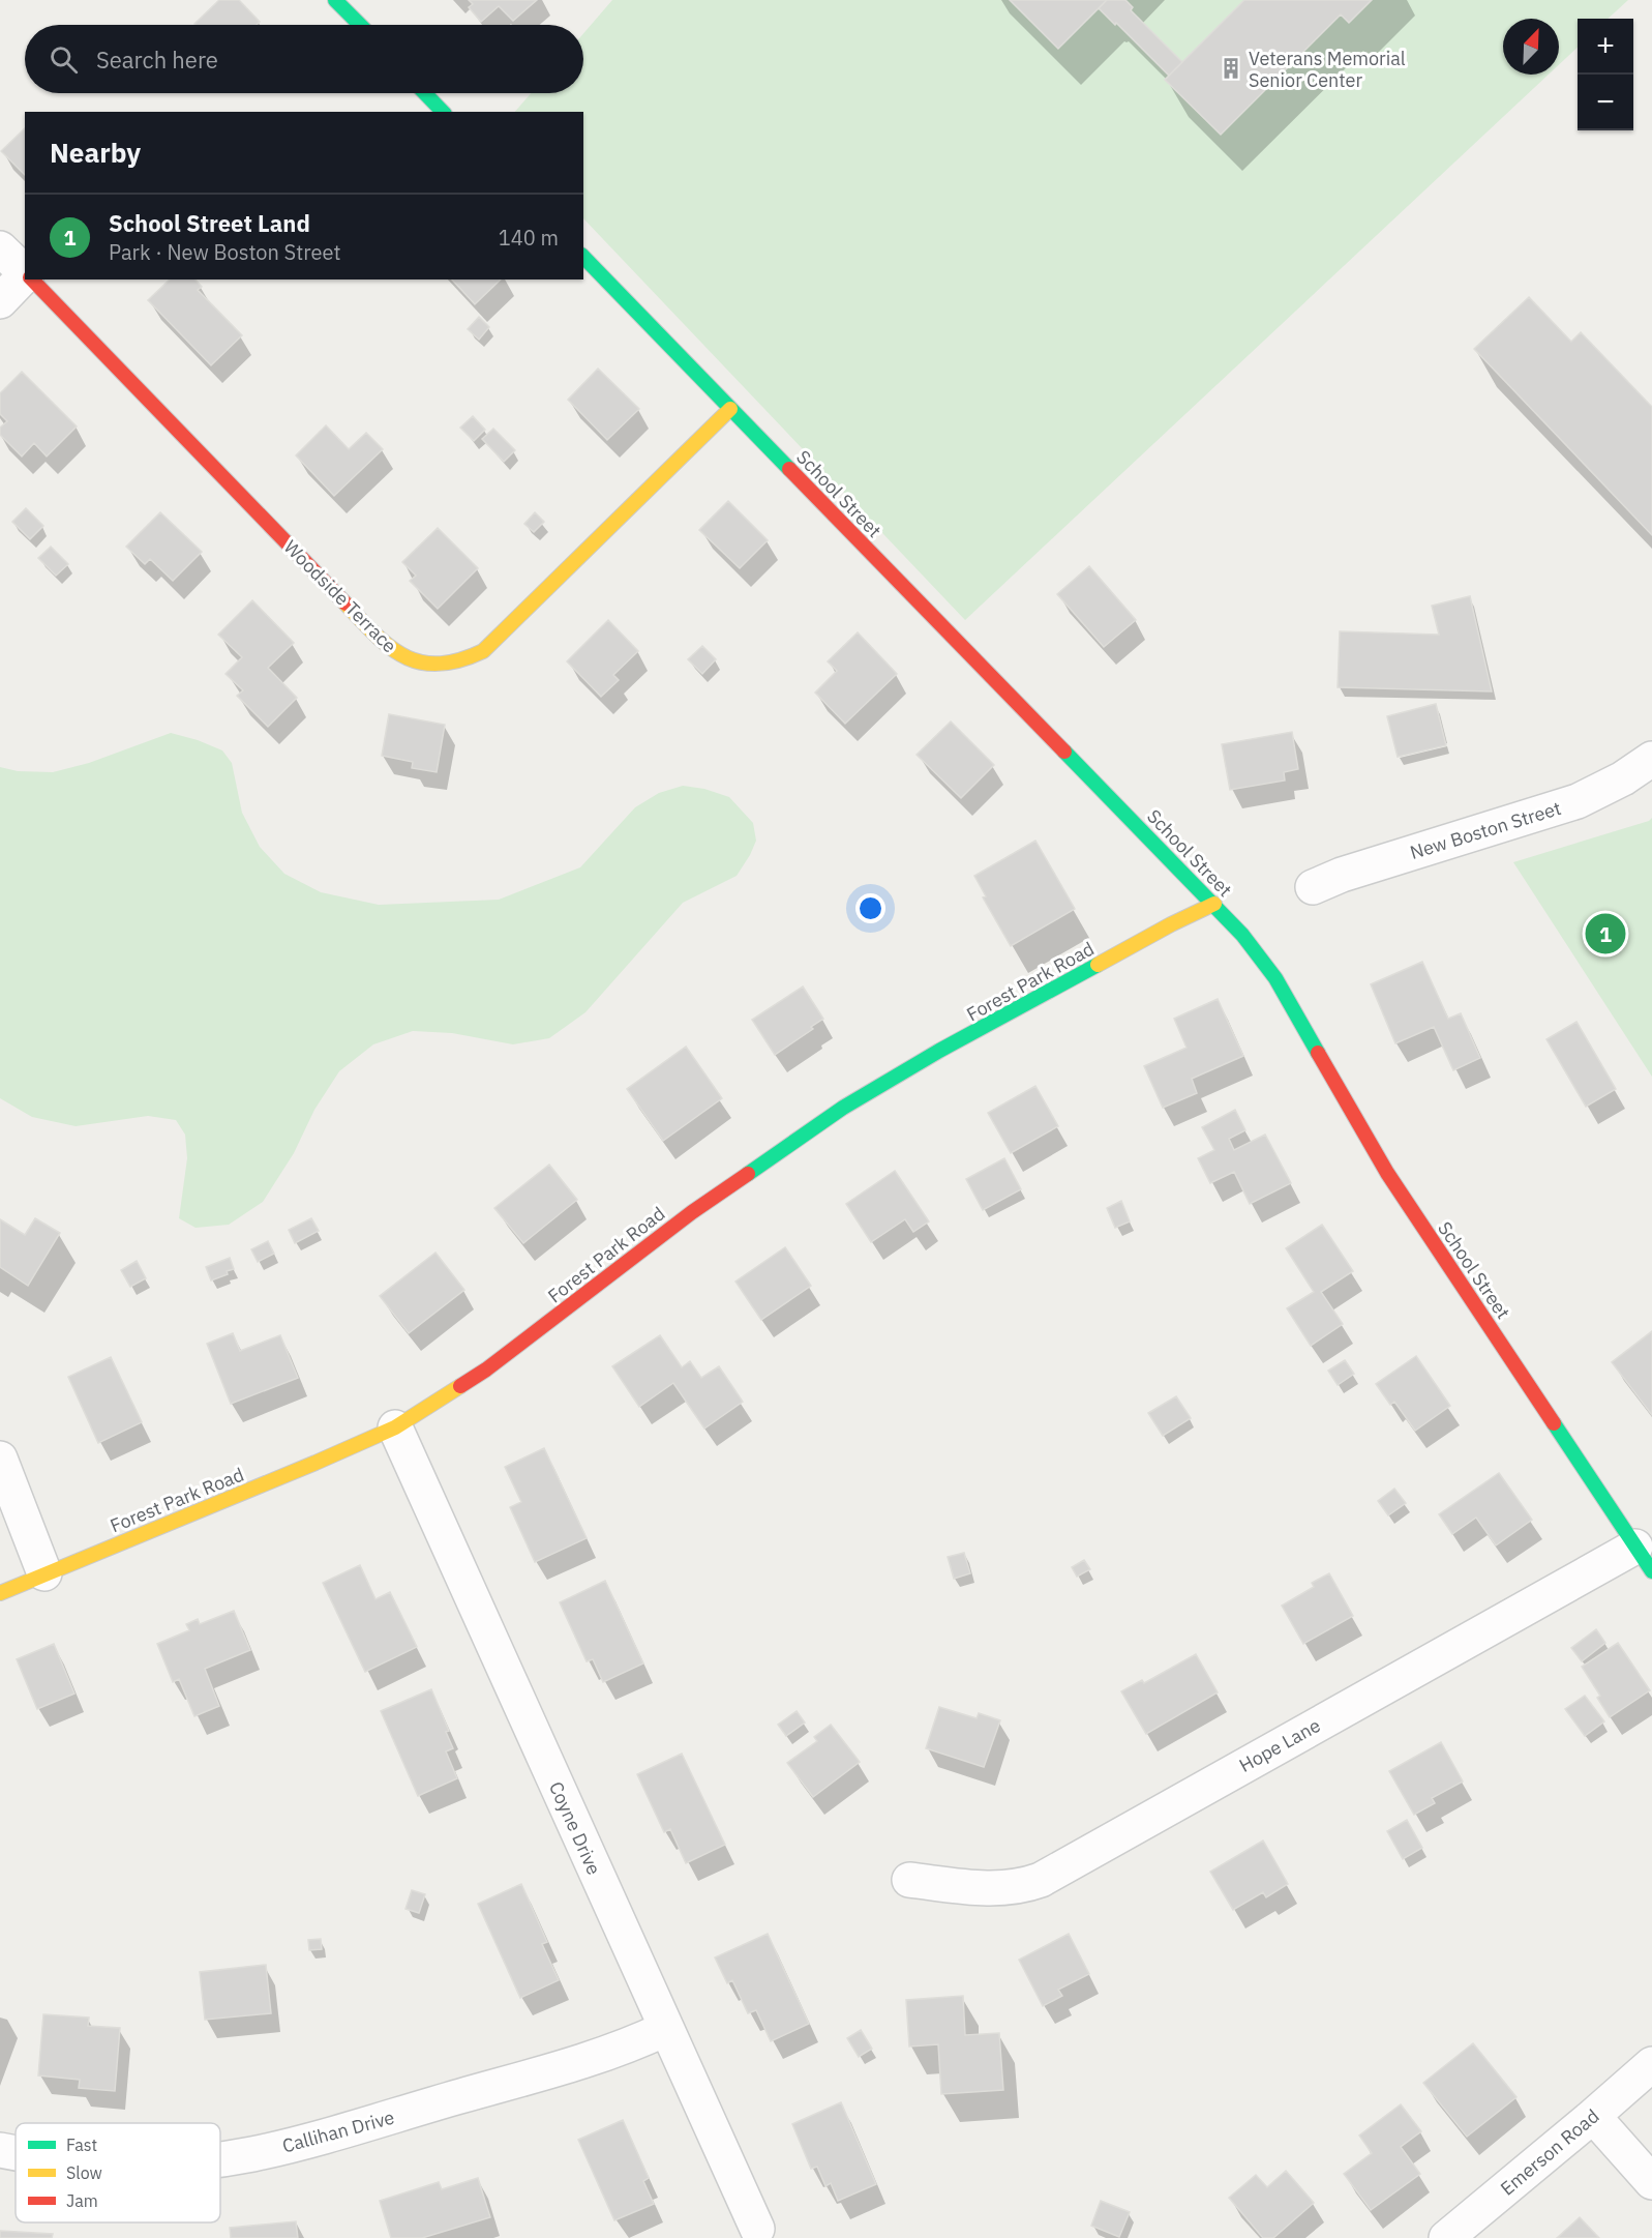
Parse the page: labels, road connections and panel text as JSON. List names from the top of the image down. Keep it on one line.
{"streets":{"street":["School Street","Woodside Terrace","New Boston Street","Forest Park Road","Hope Lane","Coyne Drive","Callihan Drive","Emerson Road"]},"crossings":[["School Street","Woodside Terrace"],["School Street","Forest Park Road"],["School Street","Hope Lane"],["Forest Park Road","Coyne Drive"],["Coyne Drive","Callihan Drive"]],"places":{"building":["Veterans Memorial Senior Center"]},"legend":["Fast","Slow","Jam"],"north":"top right","page":{"map_buttons":["+","−"],"search":"Search here","heading":"Nearby","list":[{"mark":"1","name":"School Street Land","note":"Park · New Boston Street","value":"140 m"}],"pins":"1"}}
